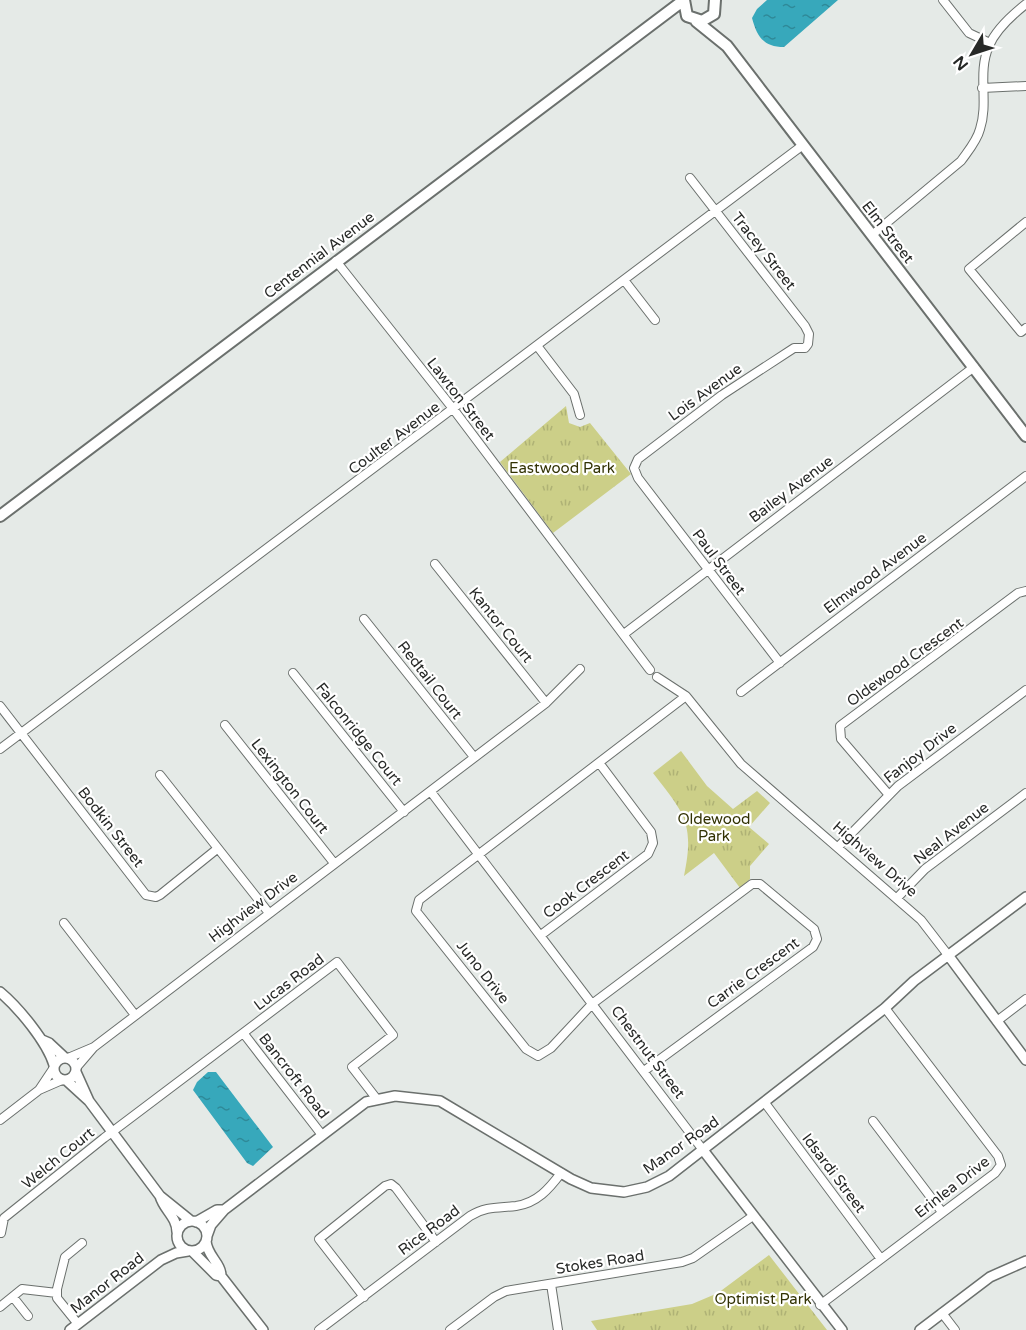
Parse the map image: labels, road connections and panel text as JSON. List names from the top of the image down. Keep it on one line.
{"streets":{"main road":["Elm Street","Centennial Avenue"],"street":["Tracey Street","Lois Avenue","Lawton Street","Coulter Avenue","Bailey Avenue","Paul Street","Elmwood Avenue","Kantor Court","Oldewood Crescent","Redtail Court","Falconridge Court","Fanjoy Drive","Lexington Court","Bodkin Street","Neal Avenue","Highview Drive","Cook Crescent","Juno Drive","Carrie Crescent","Lucas Road","Chestnut Street","Bancroft Road","Manor Road","Welch Court","Idsardi Street","Erinlea Drive","Rice Road","Stokes Road"]},"crossings":[["Elm Street","Coulter Avenue"],["Elm Street","Bailey Avenue"],["Tracey Street","Lois Avenue"],["Tracey Street","Coulter Avenue"],["Centennial Avenue","Lawton Street"],["Lois Avenue","Paul Street"],["Lawton Street","Coulter Avenue"],["Lawton Street","Bailey Avenue"],["Coulter Avenue","Bodkin Street"],["Bailey Avenue","Paul Street"],["Paul Street","Elmwood Avenue"],["Oldewood Crescent","Fanjoy Drive"],["Falconridge Court","Highview Drive"],["Fanjoy Drive","Highview Drive"],["Lexington Court","Highview Drive"],["Neal Avenue","Highview Drive"],["Highview Drive","Chestnut Street"],["Highview Drive","Manor Road"],["Cook Crescent","Chestnut Street"],["Juno Drive","Carrie Crescent"],["Juno Drive","Chestnut Street"],["Carrie Crescent","Chestnut Street"],["Lucas Road","Bancroft Road"],["Lucas Road","Manor Road"],["Lucas Road","Welch Court"],["Chestnut Street","Manor Road"],["Chestnut Street","Erinlea Drive"],["Chestnut Street","Stokes Road"],["Bancroft Road","Manor Road"],["Manor Road","Idsardi Street"],["Manor Road","Erinlea Drive"],["Manor Road","Rice Road"],["Idsardi Street","Erinlea Drive"]],"parks":["Eastwood Park","Oldewood Park","Optimist Park"],"north":"bottom left"}
